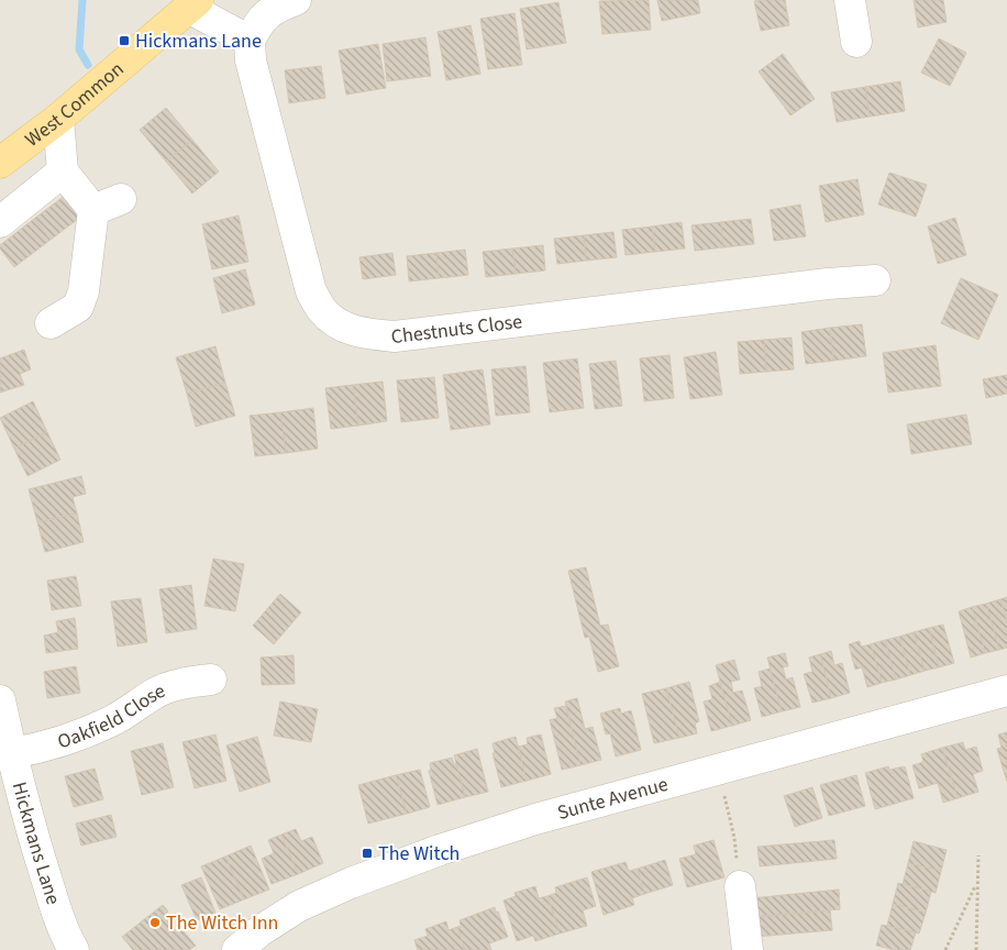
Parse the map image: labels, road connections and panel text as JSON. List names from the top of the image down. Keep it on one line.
{"streets":{"main road":["West Common"],"street":["Chestnuts Close","Oakfield Close","Sunte Avenue","Hickmans Lane"]},"crossings":[["Oakfield Close","Hickmans Lane"]],"places":{"transit":["Hickmans Lane","The Witch"],"other":["The Witch Inn"]}}
